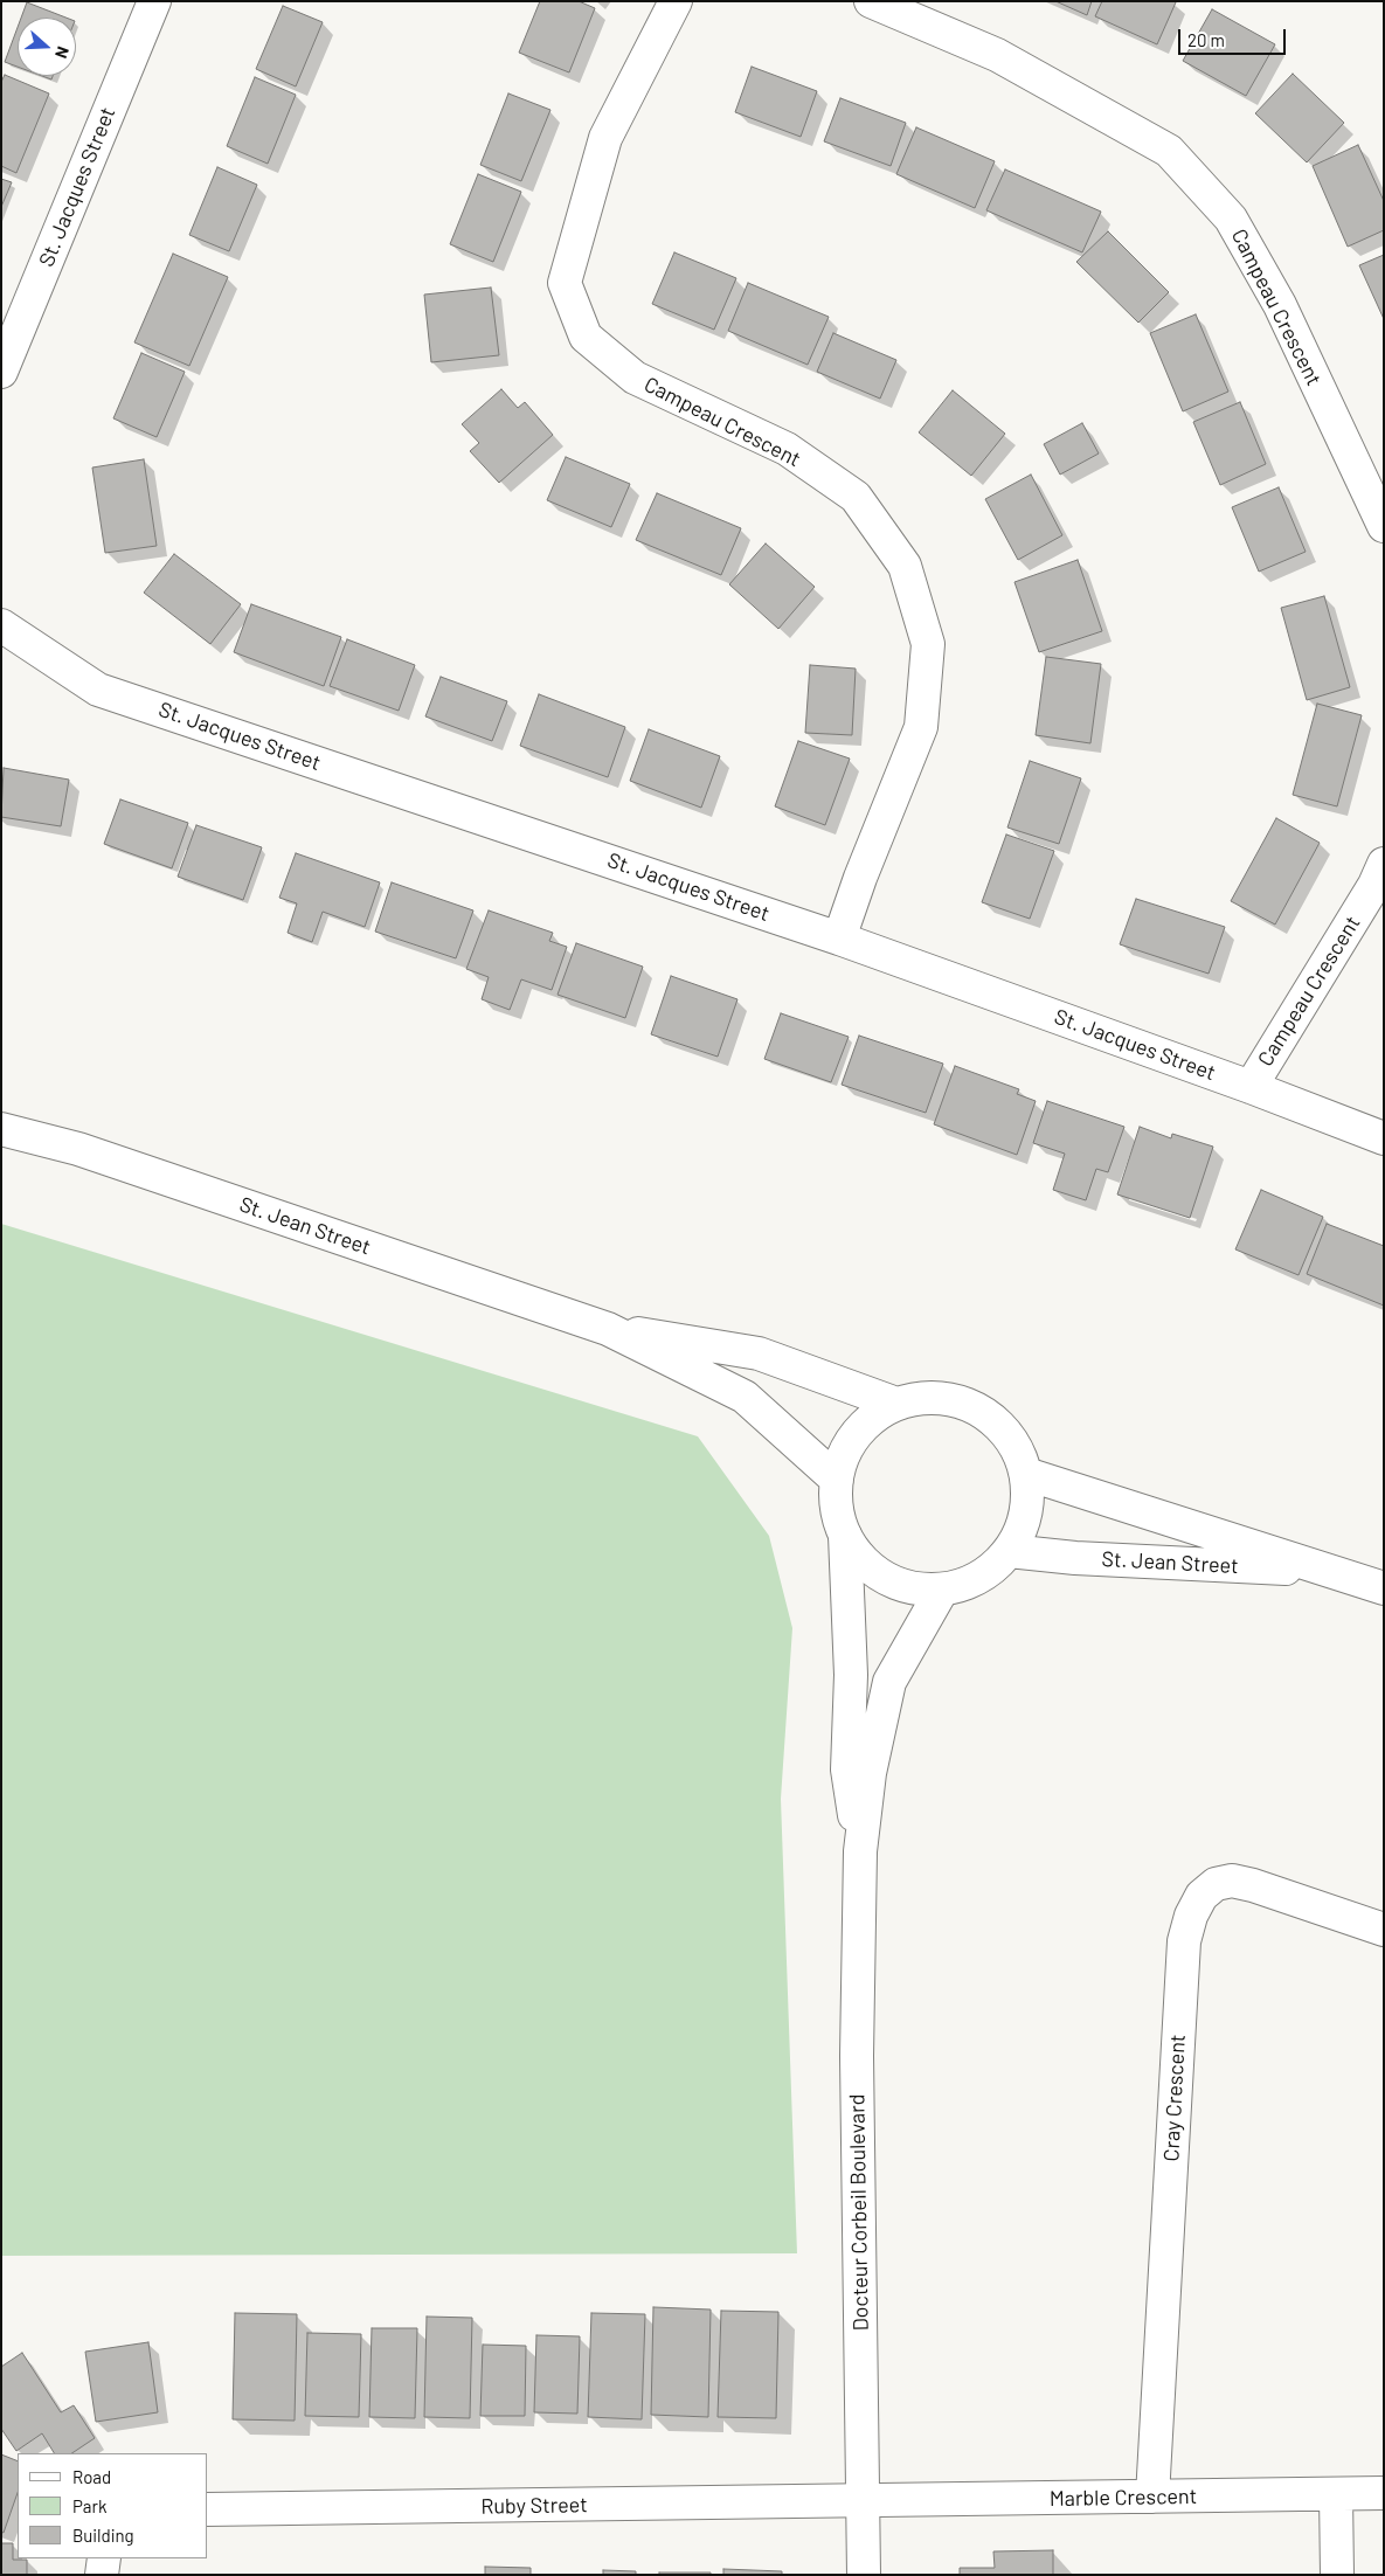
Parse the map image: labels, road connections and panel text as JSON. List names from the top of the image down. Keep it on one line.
{"streets":{"street":["St. Jacques Street","Campeau Crescent","St. Jean Street","Cray Crescent","Docteur Corbeil Boulevard","Marble Crescent","Ruby Street"]},"crossings":[["St. Jacques Street","Campeau Crescent"],["St. Jean Street","Docteur Corbeil Boulevard"],["Cray Crescent","Marble Crescent"],["Docteur Corbeil Boulevard","Marble Crescent"],["Docteur Corbeil Boulevard","Ruby Street"],["Marble Crescent","Ruby Street"]],"legend":["Road","Park","Building"],"scale_bar":"20 m","north":"right"}
